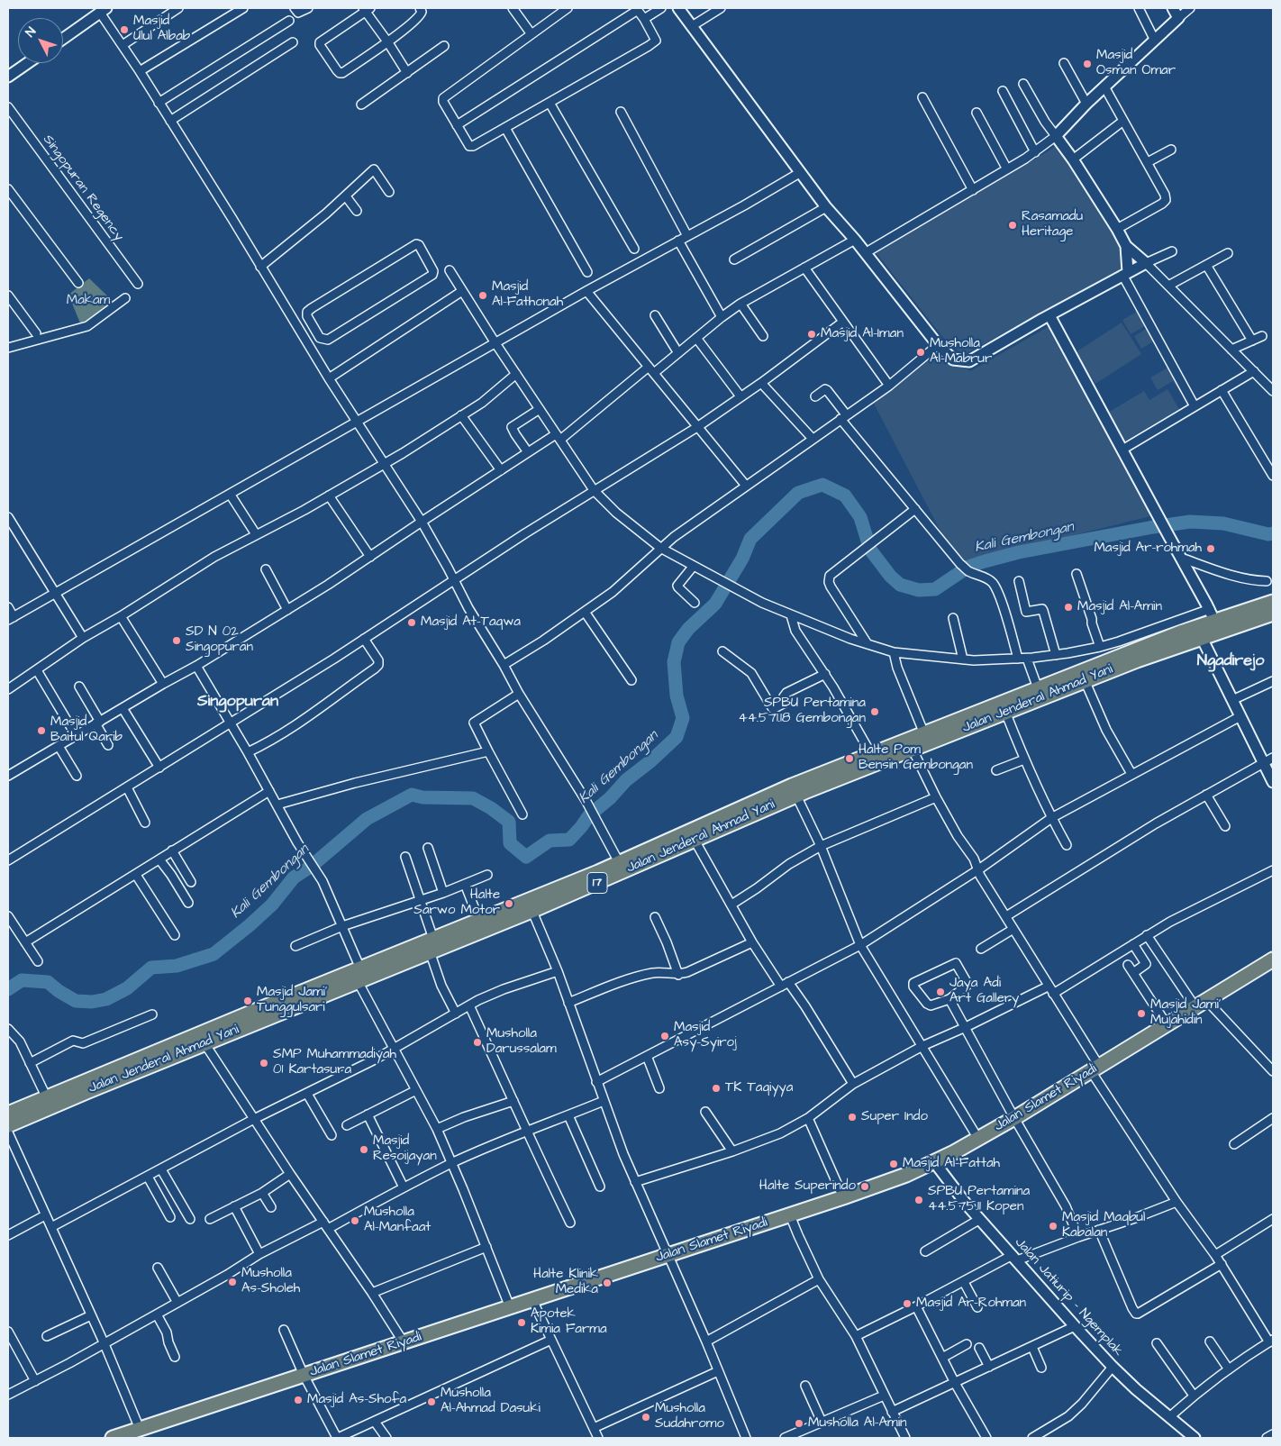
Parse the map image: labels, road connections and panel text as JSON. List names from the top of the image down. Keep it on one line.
{"streets":{"main road":["Jalan Jenderal Ahmad Yani","17","Jalan Slamet Riyadi"],"street":["Singopuran Regency","Jalan Jatiurip - Ngemplak"]},"crossings":[["Jalan Slamet Riyadi","Jalan Jatiurip - Ngemplak"]],"districts":["Ngadirejo","Singopuran"],"water":["Kali Gembongan"],"parks":["Makam"],"places":["Masjid Ulul Albab","Masjid Osman Omar","Rasamadu Heritage","Masjid Al-Fathonah","Masjid Al-Iman","Musholla Al-Mabrur","Masjid Ar-rohmah","Masjid Al-Amin","Masjid At-Taqwa","SD N 02 Singopuran","SPBU Pertamina 44.571.18 Gembongan","Masjid Baitul Qarib","Halte Pom Bensin Gembongan","Halte Sarwo Motor","Jaya Adi Art Gallery","Masjid Jami' Tunggulsari","Masjid Jami' Mujahidin","Masjid Asy-Syiroj","Musholla Darussalam","SMP Muhammadiyah 01 Kartasura","TK Taqiyya","Super Indo","Masjid Resoijayan","Masjid Al-Fattah","Halte Superindo","SPBU Pertamina 44.575.11 Kopen","Musholla Al-Manfaat","Masjid Maqbul Kabalan","Musholla As-Sholeh","Halte Klinik Medika","Masjid Ar-Rohman","Apotek Kimia Farma","Masjid As-Shofa","Musholla Al-Ahmad Dasuki","Musholla Sudahromo","Musholla Al-Amin"],"north":"top left"}
